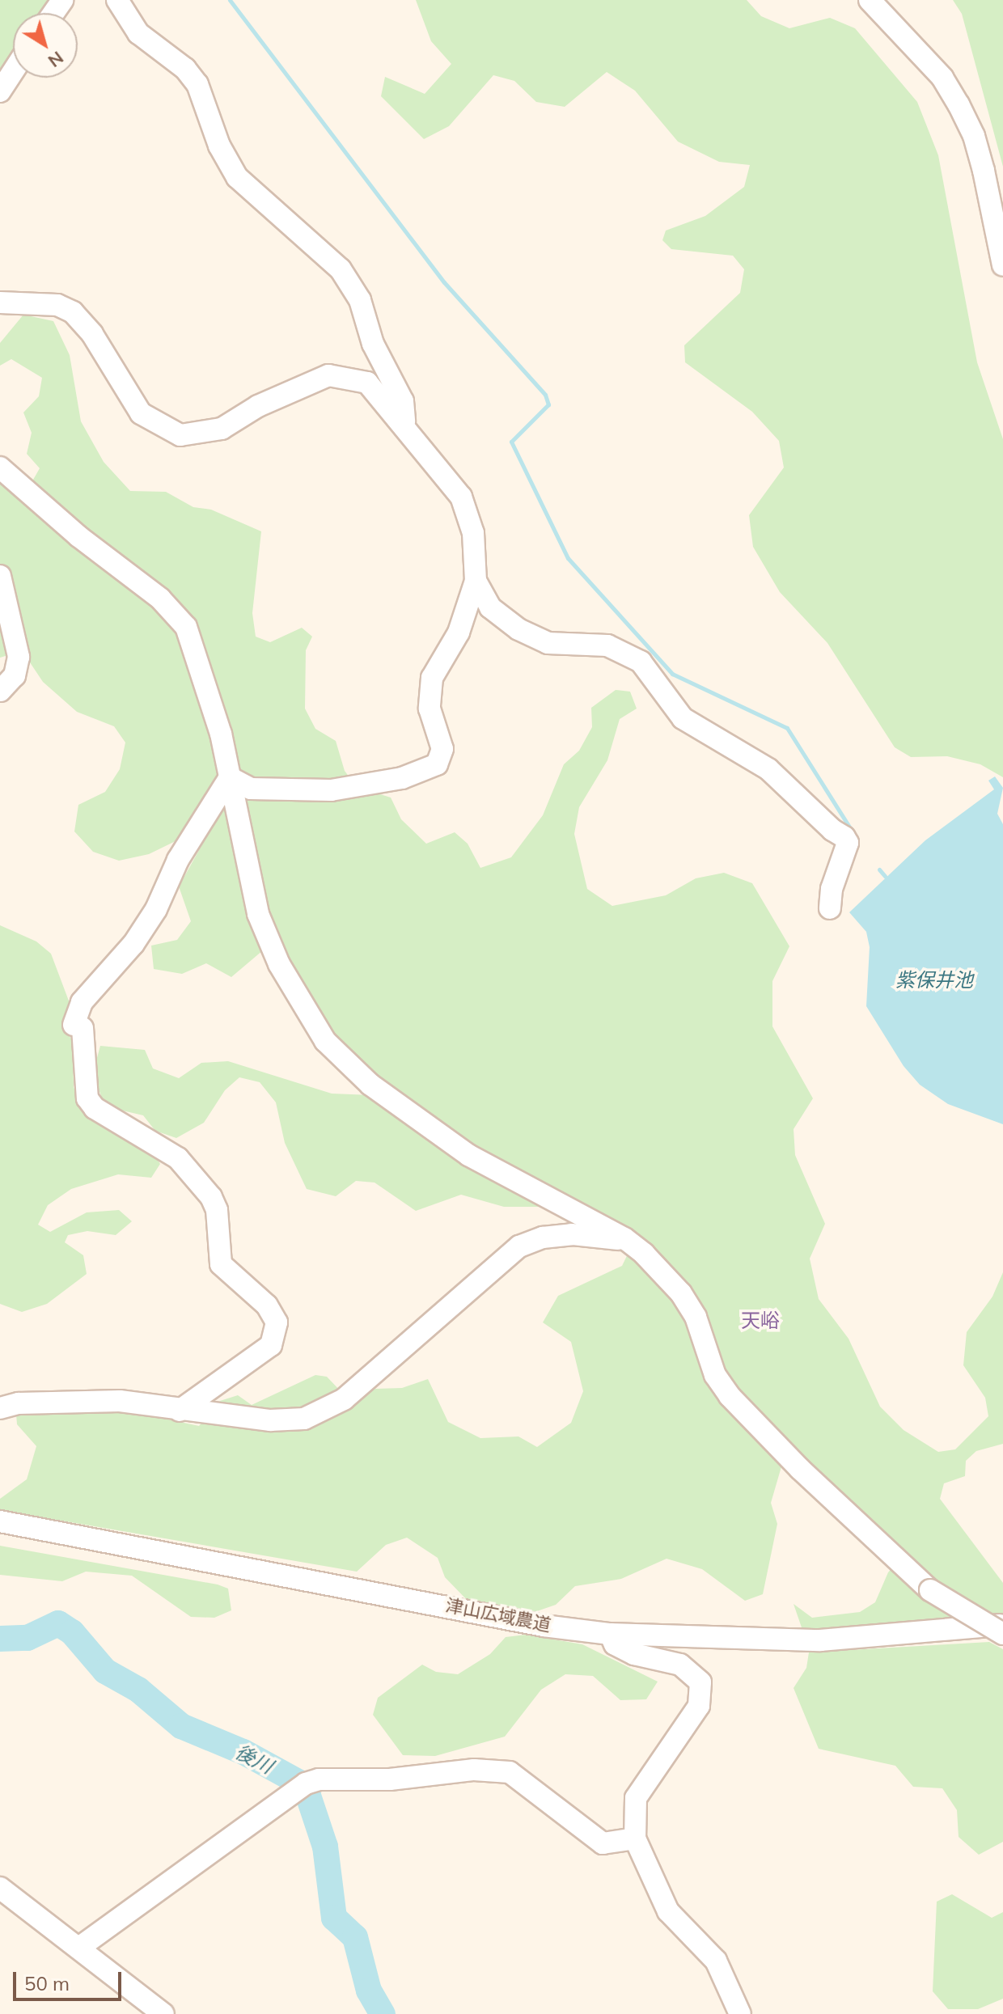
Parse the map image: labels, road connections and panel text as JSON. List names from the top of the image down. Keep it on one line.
{"streets":{"street":["津山広域農道"]},"districts":["天峪"],"water":["紫保井池","後川"],"scale_bar":"50 m","north":"bottom right"}
